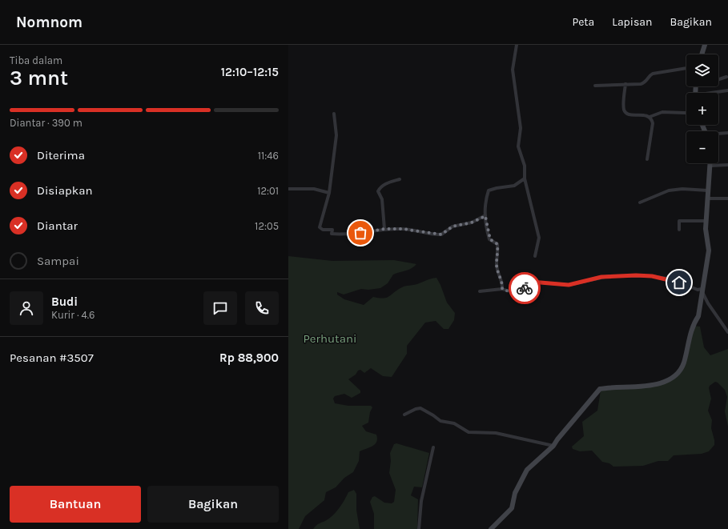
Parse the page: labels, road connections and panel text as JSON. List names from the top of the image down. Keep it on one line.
{"parks":["Perhutani"],"page":{"header":"Nomnom","nav":["Peta","Lapisan","Bagikan"],"heading":["3 mnt","Tiba dalam","12:10–12:15"],"panel":["Budi","Kurir · 4.6","Pesanan #3507","Rp 88,900"],"map_buttons":["+","−"],"bar":"Diantar · 390 m","list":[["Diterima","11:46"],["Disiapkan","12:01"],["Diantar","12:05"],"Sampai"],"buttons":["Bantuan","Bagikan"]}}
